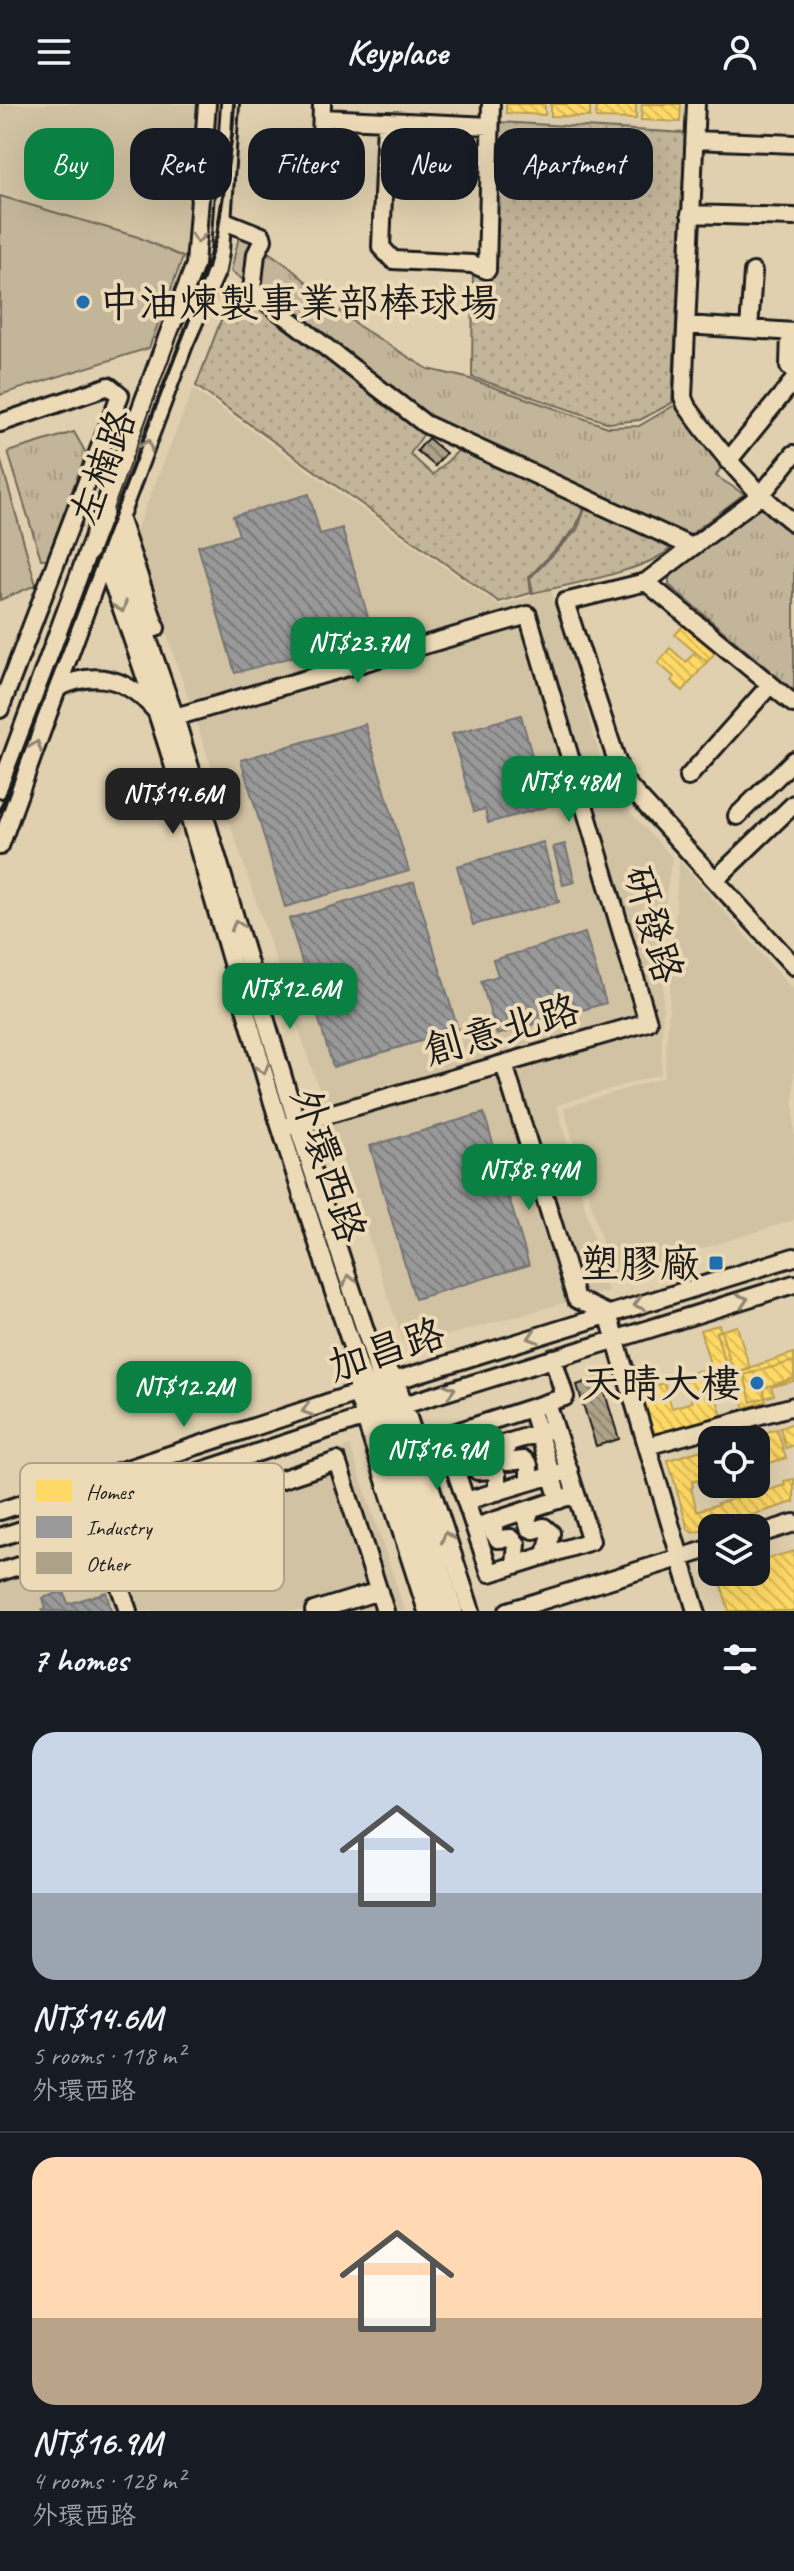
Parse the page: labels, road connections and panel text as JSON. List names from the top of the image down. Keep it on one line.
{"streets":{"street":["左楠路","研發路","創意北路","外環西路","加昌路"]},"crossings":[["左楠路","外環西路"],["研發路","創意北路"],["研發路","外環西路"],["創意北路","外環西路"],["外環西路","加昌路"]],"places":{"other":["中油煉製事業部棒球場","天晴大樓"],"transit":["塑膠廠"]},"legend":["Homes","Industry","Other"],"page":{"header":"Keyplace","chip":["Buy","Rent","Filters","New","Apartment"],"price":["NT$23.7M","NT$9.48M","NT$14.6M","NT$12.6M","NT$8.94M","NT$12.2M","NT$16.9M"],"heading":"7 homes","list":[{"name":"NT$14.6M","note":"5 rooms · 118 m² · 外環西路"},{"name":"NT$16.9M","note":"4 rooms · 128 m² · 外環西路"}]}}
